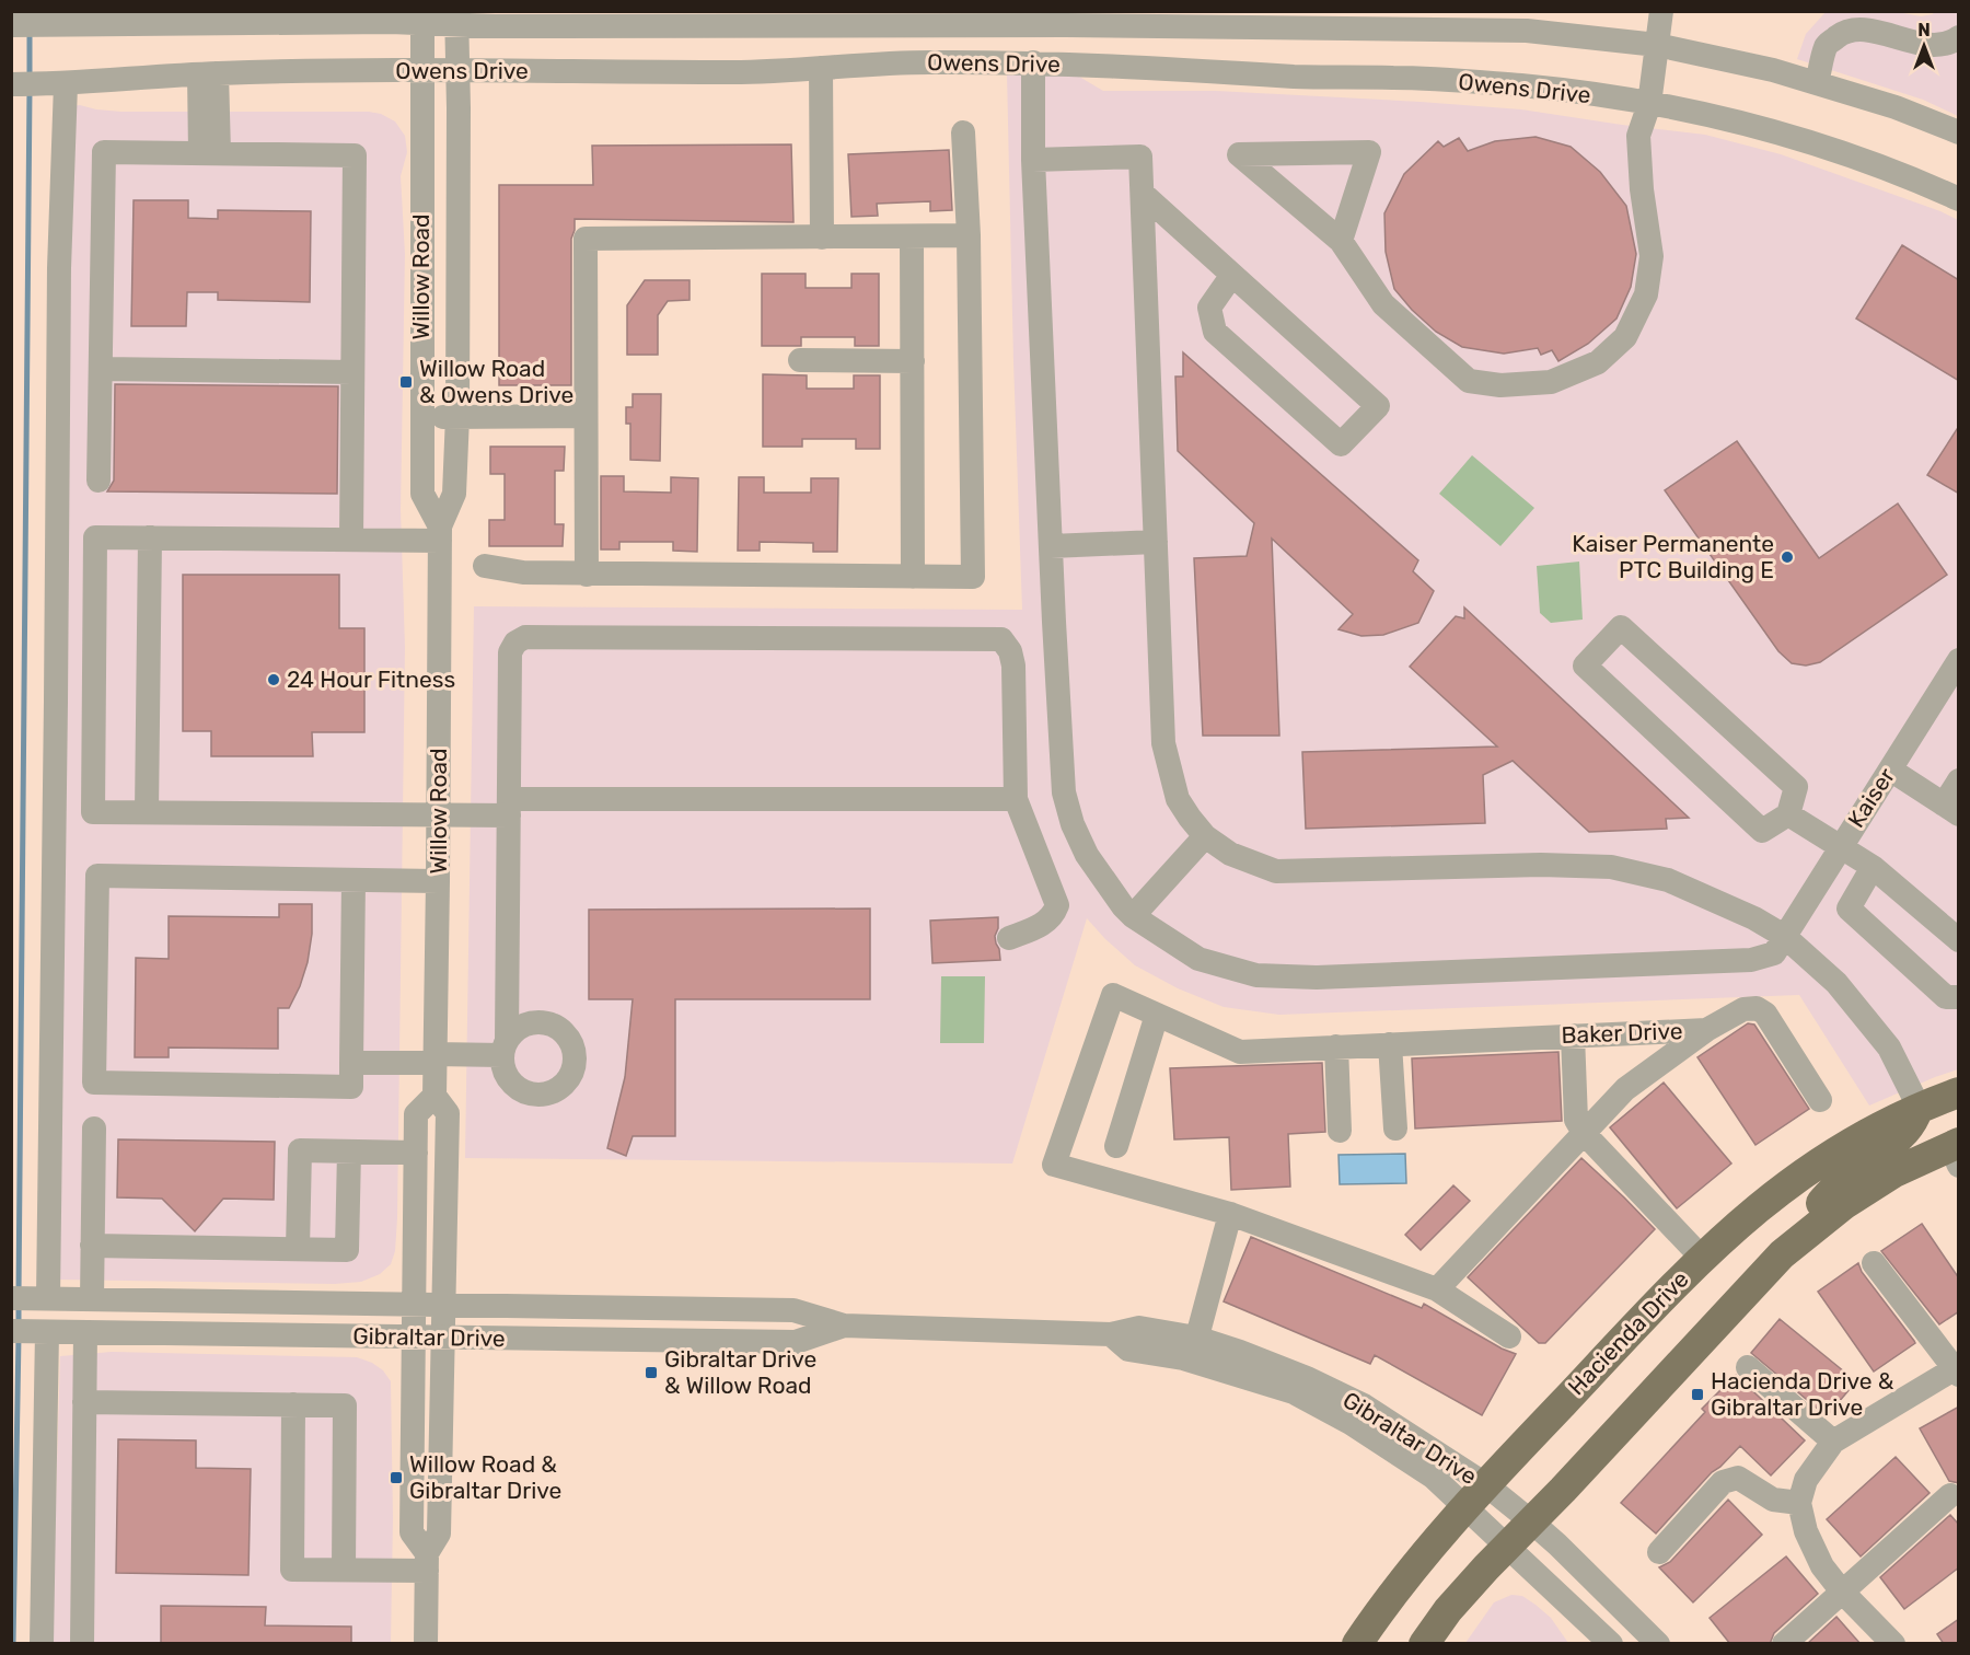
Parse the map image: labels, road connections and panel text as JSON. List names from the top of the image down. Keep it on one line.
{"streets":{"main road":["Hacienda Drive"],"street":["Owens Drive","Willow Road","Kaiser","Baker Drive","Gibraltar Drive"]},"crossings":[["Owens Drive","Willow Road"],["Owens Drive","Kaiser"],["Willow Road","Gibraltar Drive"],["Hacienda Drive","Gibraltar Drive"]],"places":{"transit":["Willow Road & Owens Drive","Gibraltar Drive & Willow Road","Hacienda Drive & Gibraltar Drive","Willow Road & Gibraltar Drive"],"other":["Kaiser Permanente PTC Building E","24 Hour Fitness"]},"north":"top"}
